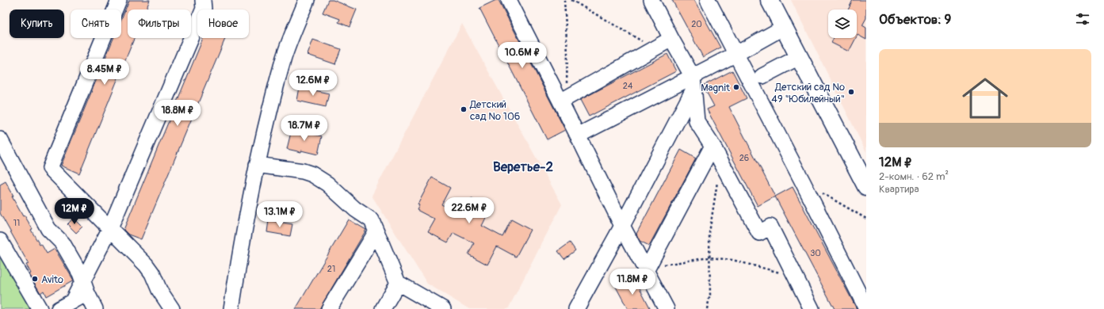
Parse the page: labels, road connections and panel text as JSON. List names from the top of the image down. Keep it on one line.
{"districts":["Веретье-2"],"places":["Magnit","Детский сад № 49 \"Юбилейный\"","Детский сад № 106","Avito"],"house_numbers":["20","24","26","11","30","21"],"page":{"heading":"Объектов: 9","chip":["Купить","Снять","Фильтры","Новое"],"list":[{"name":"12M ₽","note":"2-комн. · 62 m² · Квартира"}],"price":["10.6M ₽","8.45M ₽","12.6M ₽","18.8M ₽","18.7M ₽","22.6M ₽","12M ₽","13.1M ₽","11.8M ₽"]}}
